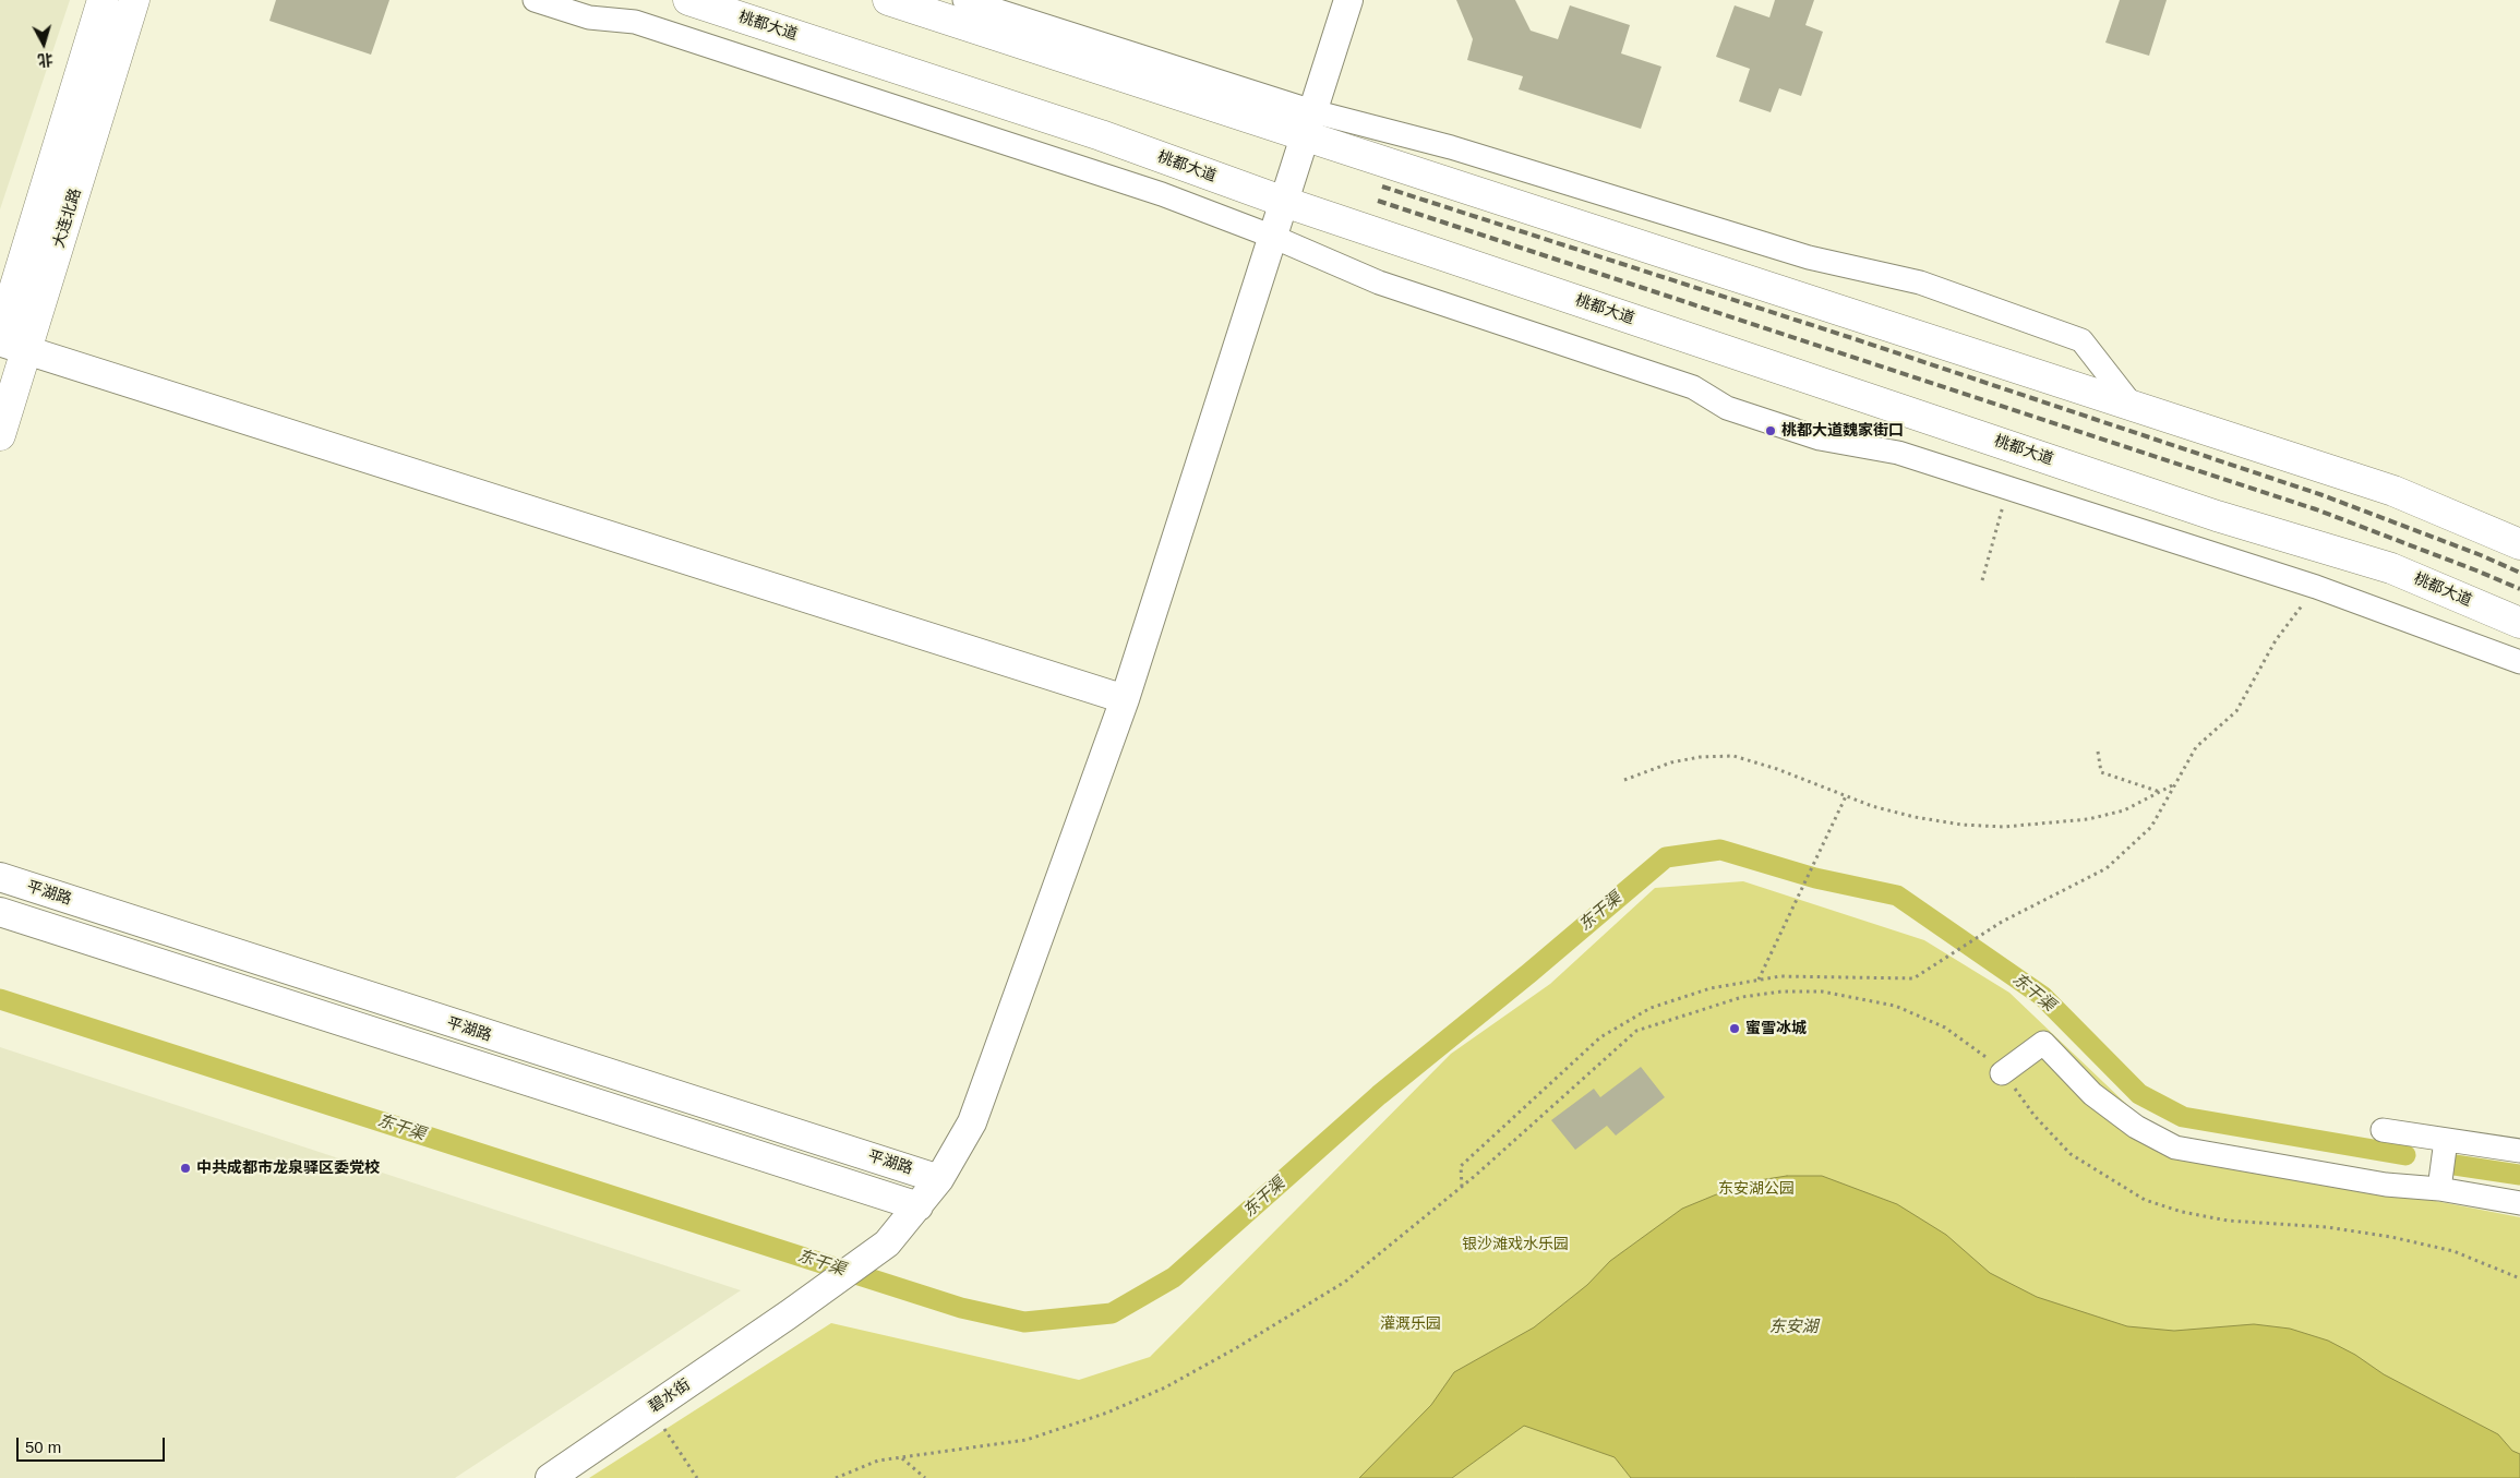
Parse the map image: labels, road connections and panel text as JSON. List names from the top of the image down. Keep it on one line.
{"streets":{"main road":["桃都大道","大连北路"],"street":["平湖路","碧水街"]},"crossings":[["桃都大道","碧水街"],["平湖路","碧水街"]],"water":["东干渠","东安湖"],"parks":["东安湖公园","银沙滩戏水乐园","灌溉乐园"],"places":["桃都大道魏家街口","蜜雪冰城","中共成都市龙泉驿区委党校"],"scale_bar":"50 m","north":"bottom"}
